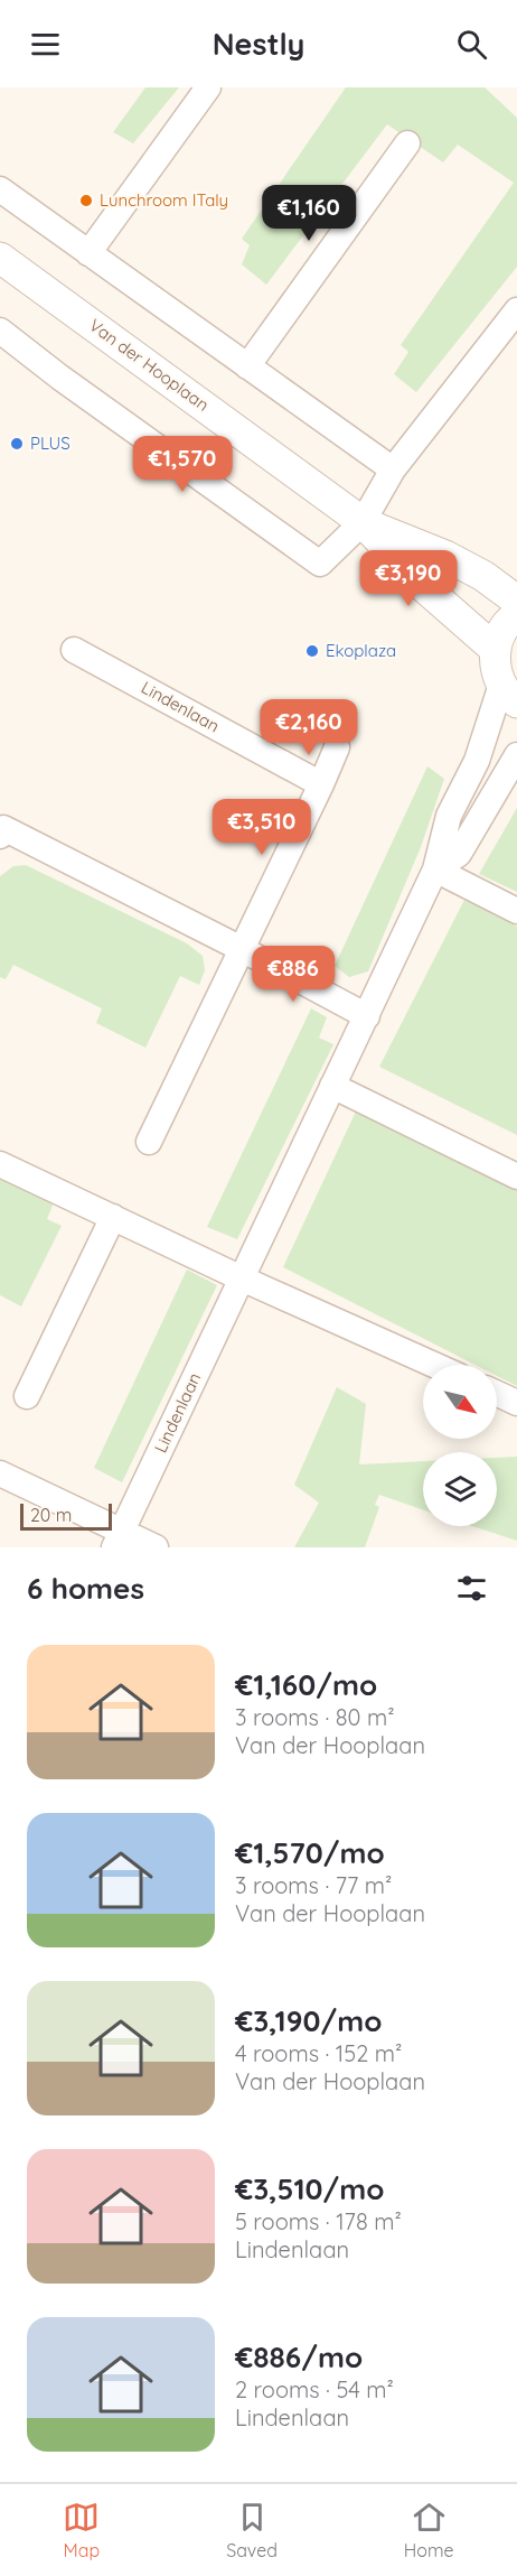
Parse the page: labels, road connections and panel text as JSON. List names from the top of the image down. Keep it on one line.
{"streets":{"street":["Van der Hooplaan","Lindenlaan"]},"places":["Lunchroom ITaly","PLUS","Ekoplaza"],"scale_bar":"20 m","north":"bottom right","page":{"header":"Nestly","price":["€1,160","€1,570","€3,190","€2,160","€3,510","€886"],"scale":"20 m","heading":"6 homes","list":[{"name":"€1,160/mo","note":"3 rooms · 80 m² · Van der Hooplaan"},{"name":"€1,570/mo","note":"3 rooms · 77 m² · Van der Hooplaan"},{"name":"€3,190/mo","note":"4 rooms · 152 m² · Van der Hooplaan"},{"name":"€3,510/mo","note":"5 rooms · 178 m² · Lindenlaan"},{"name":"€886/mo","note":"2 rooms · 54 m² · Lindenlaan"}],"tabs":["Map","Saved","Home"]}}
